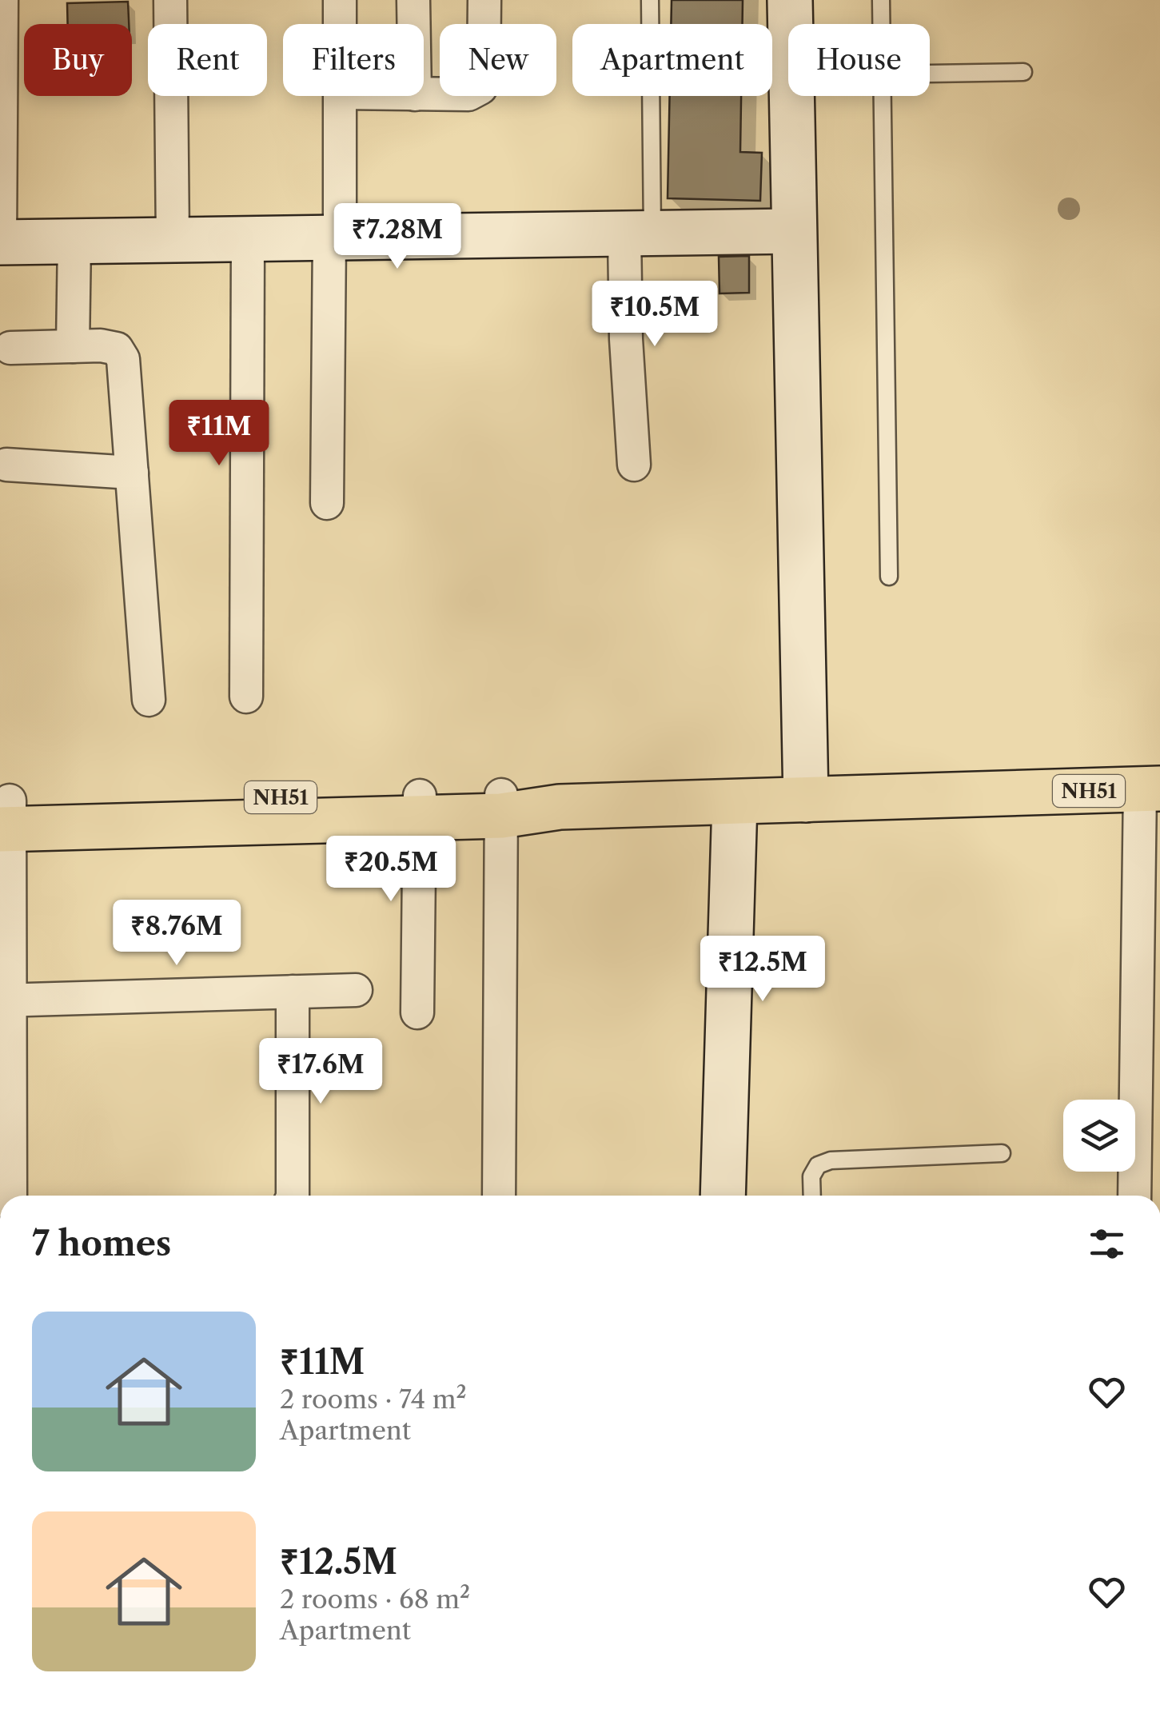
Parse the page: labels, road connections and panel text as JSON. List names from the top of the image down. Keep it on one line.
{"streets":{"highway":["NH51"]},"page":{"chip":["Buy","Rent","Filters","New","Apartment","House"],"price":["₹7.28M","₹10.5M","₹11M","₹20.5M","₹8.76M","₹12.5M","₹17.6M"],"heading":"7 homes","list":[{"name":"₹11M","note":"2 rooms · 74 m² · Apartment"},{"name":"₹12.5M","note":"2 rooms · 68 m² · Apartment"}]}}
